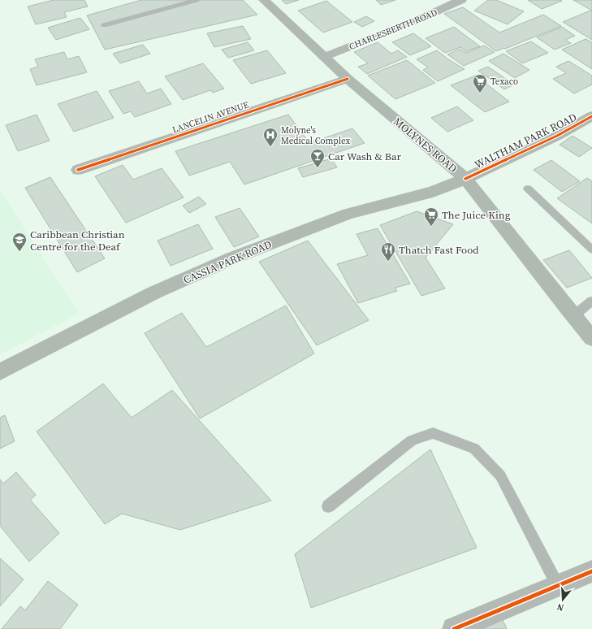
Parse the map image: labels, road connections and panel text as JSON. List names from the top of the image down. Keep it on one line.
{"streets":{"main road":["WALTHAM PARK ROAD","MOLYNES ROAD","CASSIA PARK ROAD"],"street":["CHARLESBERTH ROAD","LANCELIN AVENUE"]},"crossings":[["CHARLESBERTH ROAD","MOLYNES ROAD"],["LANCELIN AVENUE","MOLYNES ROAD"],["WALTHAM PARK ROAD","MOLYNES ROAD"],["WALTHAM PARK ROAD","CASSIA PARK ROAD"],["MOLYNES ROAD","CASSIA PARK ROAD"]],"places":{"supermarket":["Texaco","The Juice King"],"hospital":["Molyne's Medical Complex"],"bar":["Car Wash & Bar"],"school or university":["Caribbean Christian Centre for the Deaf"],"restaurant":["Thatch Fast Food"]},"north":"bottom"}
